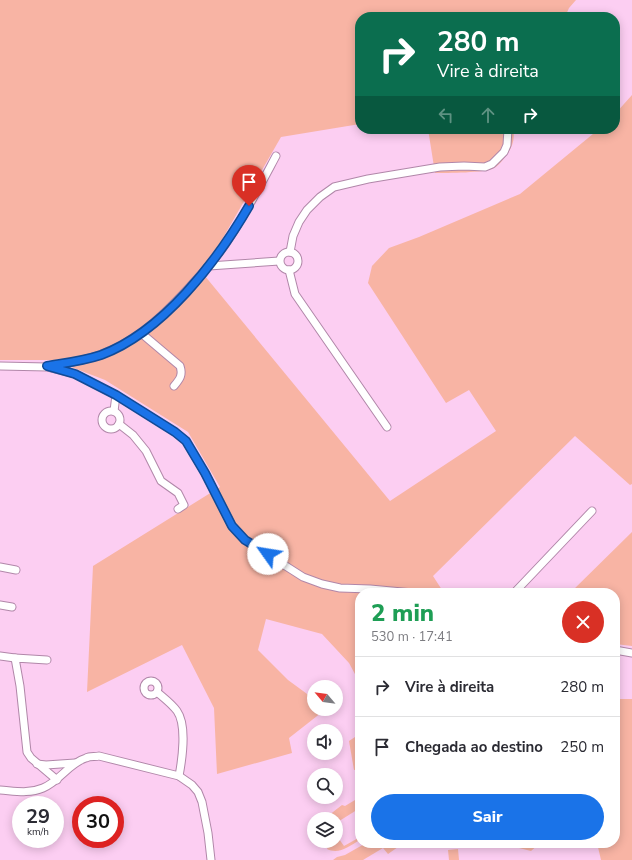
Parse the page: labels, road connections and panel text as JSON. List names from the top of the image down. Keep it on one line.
{"north":"top left","page":{"turn":["280 m","Vire à direita"],"heading":["2 min","530 m · 17:41"],"list":[{"name":"Vire à direita","value":"280 m"},{"name":"Chegada ao destino","value":"250 m"}],"buttons":"Sair","speed":"29 km/h","limit":"30"}}
